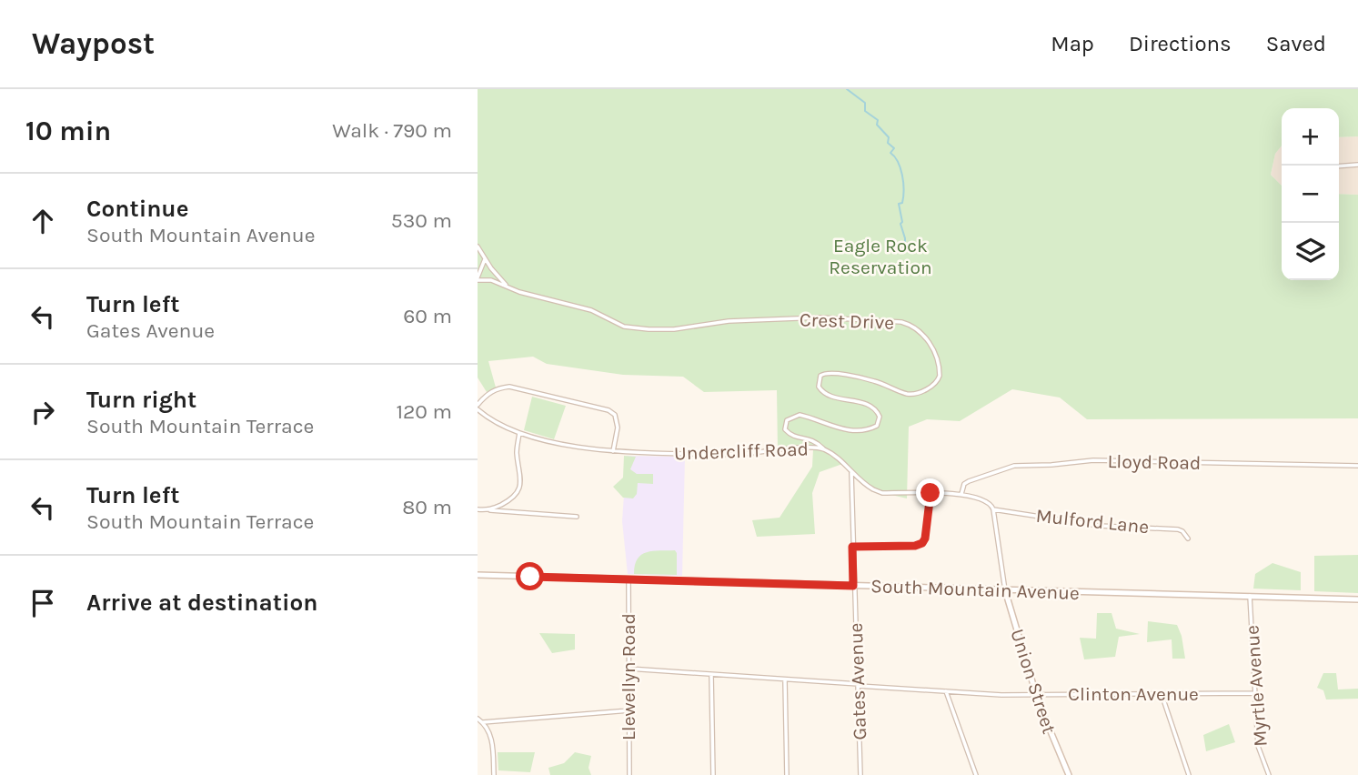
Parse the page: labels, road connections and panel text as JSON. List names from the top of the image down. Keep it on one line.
{"streets":{"street":["Crest Drive","Undercliff Road","Lloyd Road","Mulford Lane","South Mountain Avenue","Llewellyn Road","Gates Avenue","Union Street","Myrtle Avenue","Clinton Avenue"]},"crossings":[["Crest Drive","Undercliff Road"],["Undercliff Road","Lloyd Road"],["Undercliff Road","Mulford Lane"],["Undercliff Road","Gates Avenue"],["Undercliff Road","Union Street"],["Mulford Lane","Union Street"],["South Mountain Avenue","Llewellyn Road"],["South Mountain Avenue","Gates Avenue"],["South Mountain Avenue","Union Street"],["South Mountain Avenue","Myrtle Avenue"],["Llewellyn Road","Clinton Avenue"],["Gates Avenue","Clinton Avenue"],["Union Street","Clinton Avenue"],["Myrtle Avenue","Clinton Avenue"]],"parks":["Eagle Rock Reservation"],"page":{"header":"Waypost","nav":["Map","Directions","Saved"],"heading":["10 min","Walk · 790 m"],"map_buttons":["+","−"],"list":[["Continue","South Mountain Avenue","530 m"],["Turn left","Gates Avenue","60 m"],["Turn right","South Mountain Terrace","120 m"],["Turn left","South Mountain Terrace","80 m"],"Arrive at destination"]}}
